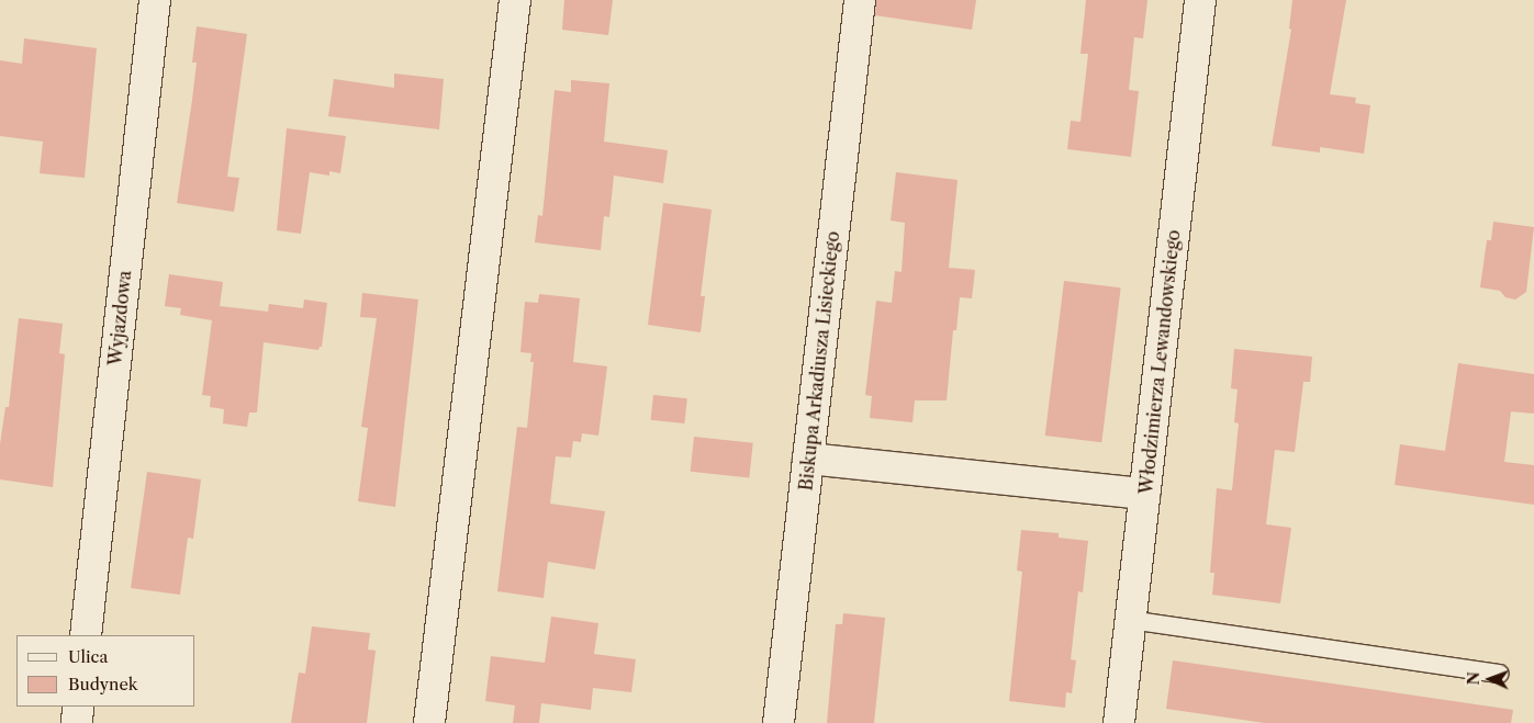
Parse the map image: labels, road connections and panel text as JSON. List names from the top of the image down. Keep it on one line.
{"streets":{"street":["Wyjazdowa","Biskupa Arkadiusza Lisieckiego","Włodzimierza Lewandowskiego"]},"legend":["Ulica","Budynek"],"north":"left"}
